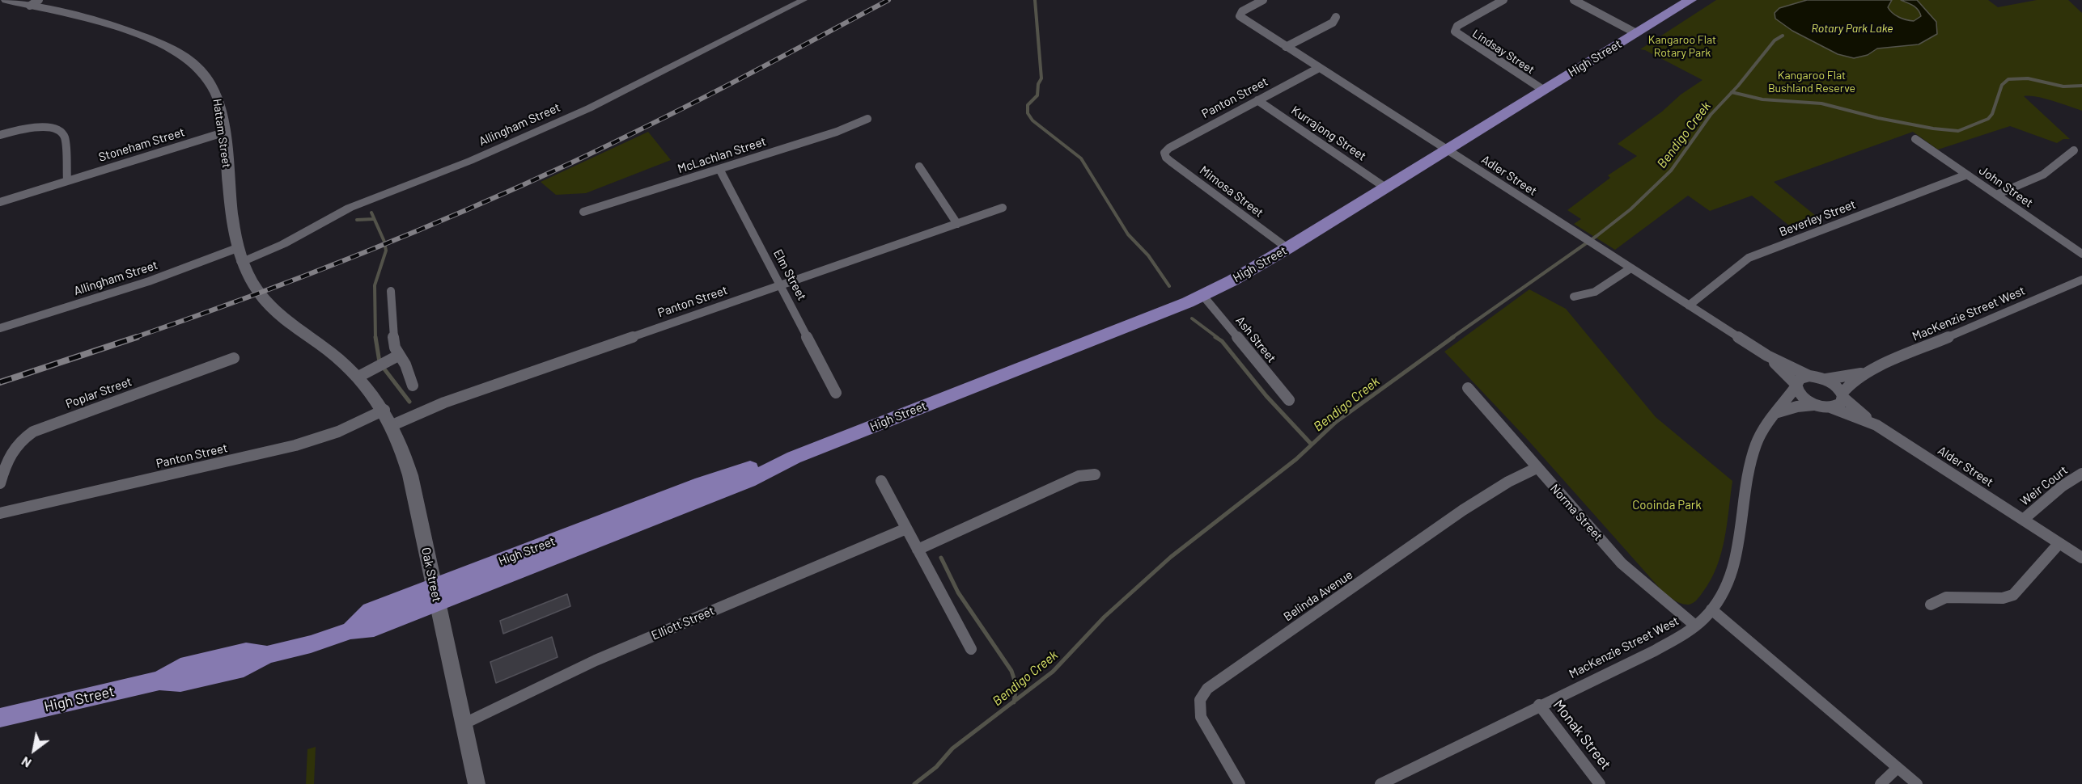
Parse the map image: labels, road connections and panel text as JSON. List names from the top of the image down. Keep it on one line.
{"streets":{"highway":["High Street"],"main road":["Hattam Street","Oak Street"],"street":["Lindsay Street","Panton Street","Allingham Street","Kurrajong Street","Stoneham Street","McLachlan Street","Adler Street","John Street","Mimosa Street","Beverley Street","Elm Street","MacKenzie Street West","Ash Street","Poplar Street","Alder Street","Weir Court","Norma Street","Belinda Avenue","Elliott Street","Monak Street"]},"crossings":[["Lindsay Street","High Street"],["High Street","Kurrajong Street"],["High Street","Adler Street"],["High Street","Mimosa Street"],["High Street","Ash Street"],["High Street","Oak Street"],["Panton Street","Kurrajong Street"],["Panton Street","Adler Street"],["Panton Street","Mimosa Street"],["Panton Street","Elm Street"],["Panton Street","Oak Street"],["Allingham Street","Hattam Street"],["Allingham Street","Oak Street"],["Hattam Street","Stoneham Street"],["Hattam Street","Oak Street"],["McLachlan Street","Elm Street"],["Adler Street","Beverley Street"],["Adler Street","MacKenzie Street West"],["Adler Street","Alder Street"],["John Street","Beverley Street"],["MacKenzie Street West","Alder Street"],["MacKenzie Street West","Norma Street"],["MacKenzie Street West","Monak Street"],["Alder Street","Weir Court"],["Norma Street","Belinda Avenue"],["Oak Street","Elliott Street"]],"water":["Rotary Park Lake","Bendigo Creek"],"parks":["Kangaroo Flat Rotary Park","Kangaroo Flat Bushland Reserve","Cooinda Park"],"north":"bottom left"}
